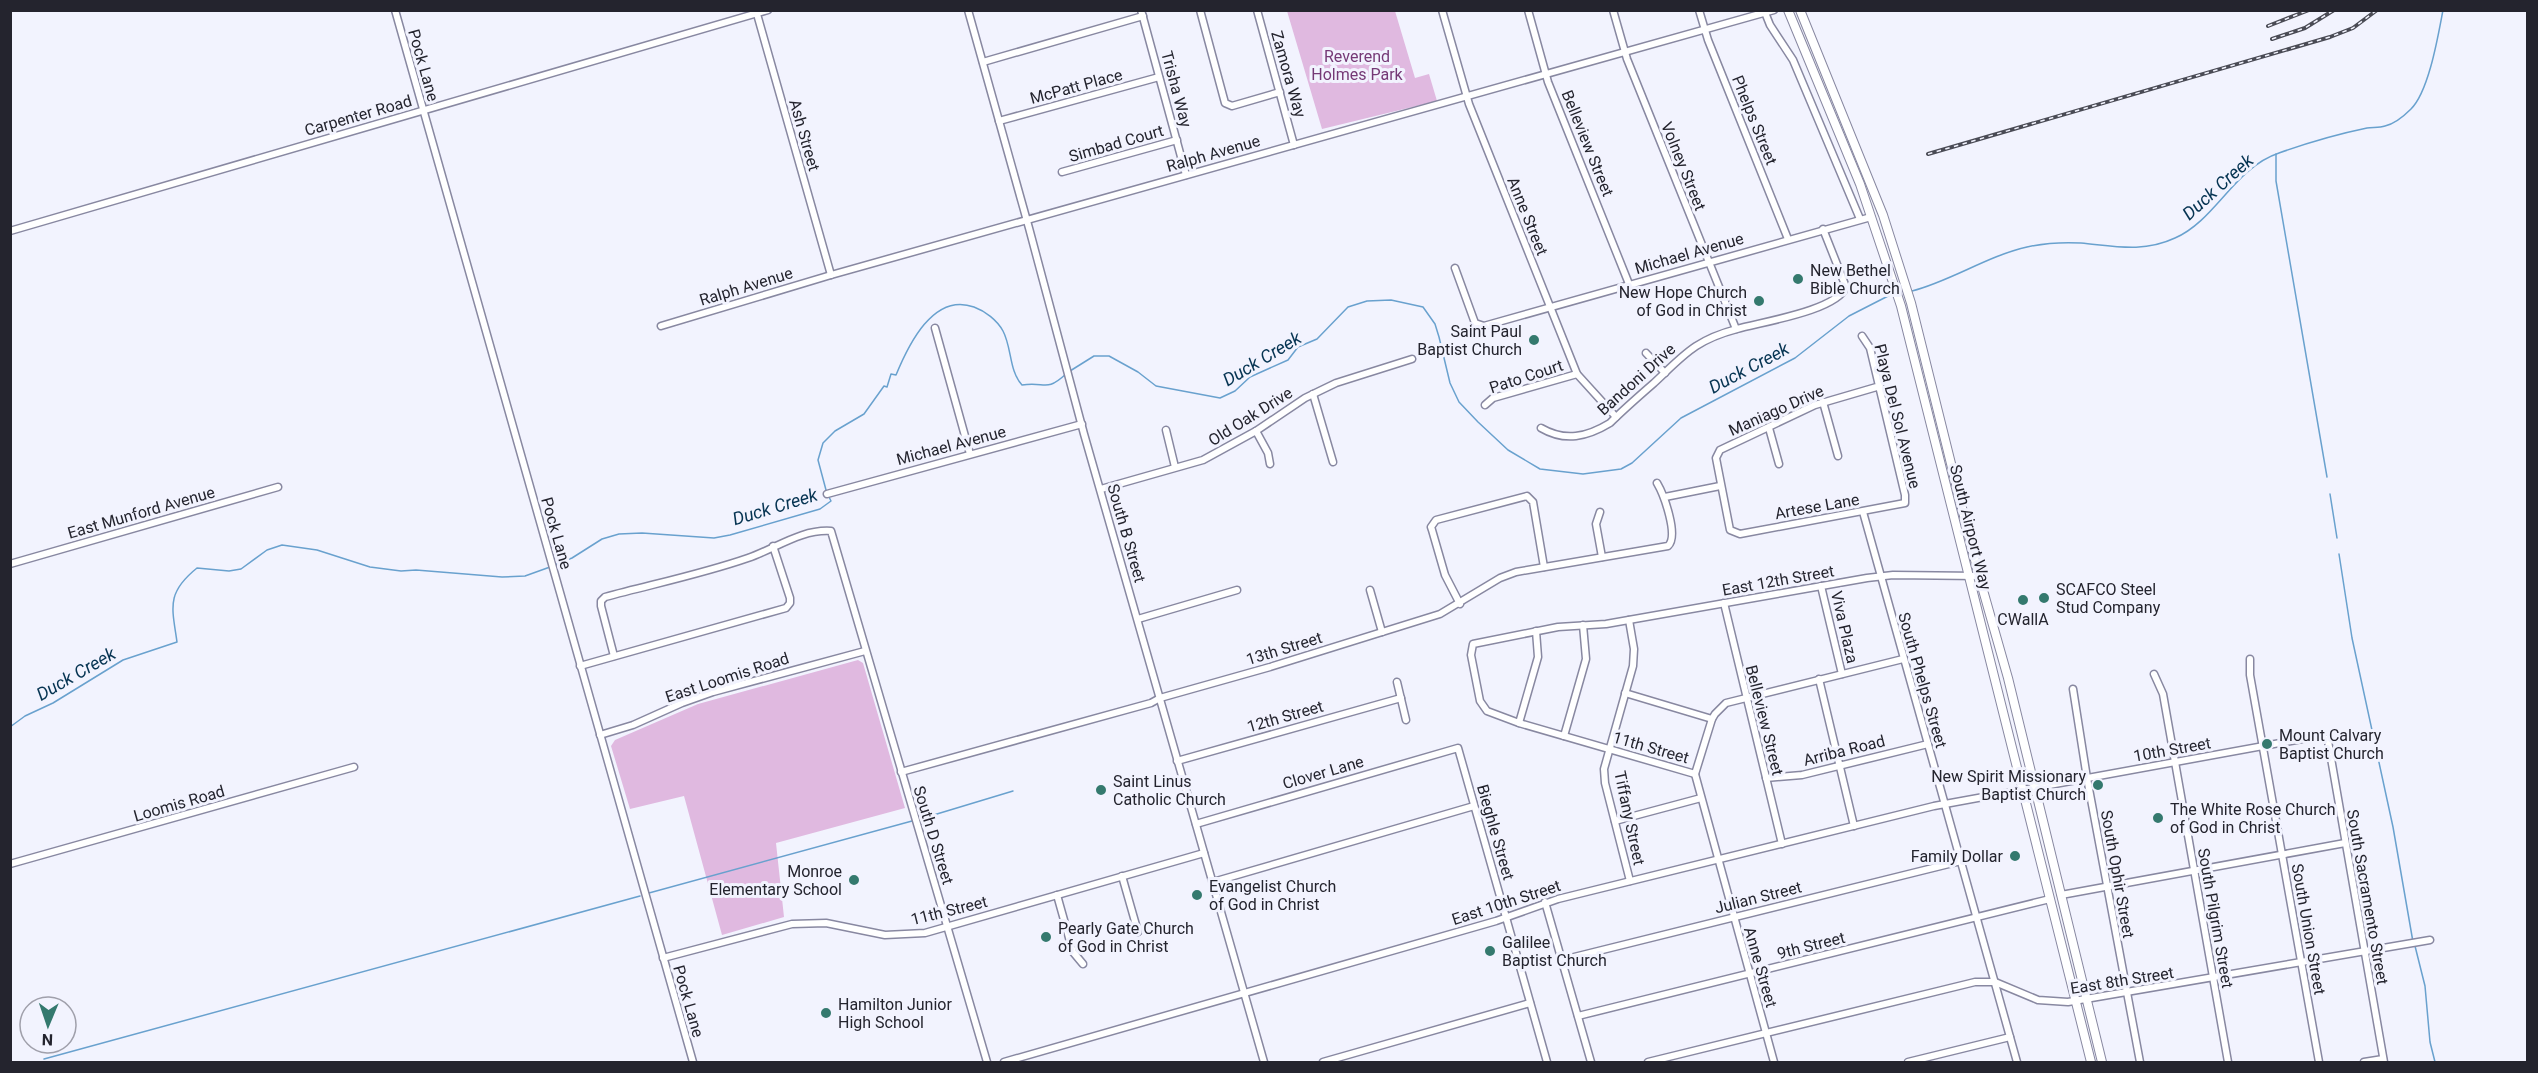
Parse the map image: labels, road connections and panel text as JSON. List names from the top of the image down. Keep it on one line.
{"streets":{"main road":["South Airport Way"],"street":["Pock Lane","Zamora Way","McPatt Place","Trisha Way","Carpenter Road","Phelps Street","Ash Street","Simbad Court","Belleview Street","Ralph Avenue","Volney Street","Anne Street","Michael Avenue","Pato Court","Bandoni Drive","Maniago Drive","Old Oak Drive","Playa Del Sol Avenue","Artese Lane","East Munford Avenue","South B Street","East 12th Street","Viva Plaza","13th Street","East Loomis Road","South Phelps Street","12th Street","11th Street","10th Street","Arriba Road","Clover Lane","Loomis Road","Tiffany Street","Bieghle Street","South D Street","South Ophir Street","Julian Street","South Sacramento Street","East 10th Street","South Pilgrim Street","South Union Street","9th Street","East 8th Street"]},"crossings":[["Pock Lane","Carpenter Road"],["Pock Lane","East Loomis Road"],["Pock Lane","11th Street"],["Zamora Way","Ralph Avenue"],["McPatt Place","Trisha Way"],["McPatt Place","South B Street"],["Trisha Way","Simbad Court"],["Trisha Way","Ralph Avenue"],["Carpenter Road","Ash Street"],["Phelps Street","Ralph Avenue"],["Phelps Street","Michael Avenue"],["Ash Street","Ralph Avenue"],["Belleview Street","Ralph Avenue"],["Belleview Street","Michael Avenue"],["Belleview Street","East 12th Street"],["Belleview Street","Arriba Road"],["Belleview Street","East 10th Street"],["Ralph Avenue","Volney Street"],["Ralph Avenue","Anne Street"],["Ralph Avenue","South B Street"],["Volney Street","Michael Avenue"],["Volney Street","Bandoni Drive"],["Anne Street","Michael Avenue"],["Anne Street","Pato Court"],["Anne Street","Bandoni Drive"],["Anne Street","11th Street"],["Anne Street","Julian Street"],["Anne Street","East 10th Street"],["Anne Street","9th Street"],["Anne Street","East 8th Street"],["Michael Avenue","Bandoni Drive"],["Michael Avenue","South Airport Way"],["Michael Avenue","South B Street"],["Maniago Drive","Playa Del Sol Avenue"],["Maniago Drive","Artese Lane"],["Old Oak Drive","South B Street"],["Playa Del Sol Avenue","Artese Lane"],["Artese Lane","South Phelps Street"],["South Airport Way","East 12th Street"],["South Airport Way","10th Street"],["South Airport Way","East 10th Street"],["South Airport Way","9th Street"],["South Airport Way","East 8th Street"],["South B Street","13th Street"],["South B Street","12th Street"],["South B Street","11th Street"],["South B Street","Clover Lane"],["South B Street","East 10th Street"],["East 12th Street","Viva Plaza"],["East 12th Street","South Phelps Street"],["East 12th Street","Tiffany Street"],["13th Street","South D Street"],["East Loomis Road","South D Street"],["South Phelps Street","Arriba Road"],["South Phelps Street","Julian Street"],["South Phelps Street","East 10th Street"],["South Phelps Street","9th Street"],["South Phelps Street","East 8th Street"],["11th Street","Tiffany Street"],["11th Street","South D Street"],["10th Street","South Ophir Street"],["10th Street","South Sacramento Street"],["10th Street","East 10th Street"],["10th Street","South Pilgrim Street"],["10th Street","South Union Street"],["Clover Lane","Bieghle Street"],["Tiffany Street","East 10th Street"],["Bieghle Street","East 10th Street"],["South Ophir Street","East 8th Street"],["South Sacramento Street","East 8th Street"],["South Pilgrim Street","East 8th Street"],["South Union Street","East 8th Street"]],"water":["Duck Creek"],"parks":["Reverend Holmes Park"],"places":["New Bethel Bible Church","New Hope Church of God in Christ","Saint Paul Baptist Church","SCAFCO Steel Stud Company","CWallA","Mount Calvary Baptist Church","New Spirit Missionary Baptist Church","Saint Linus Catholic Church","The White Rose Church of God in Christ","Family Dollar","Monroe Elementary School","Evangelist Church of God in Christ","Pearly Gate Church of God in Christ","Galilee Baptist Church","Hamilton Junior High School"],"north":"bottom"}
